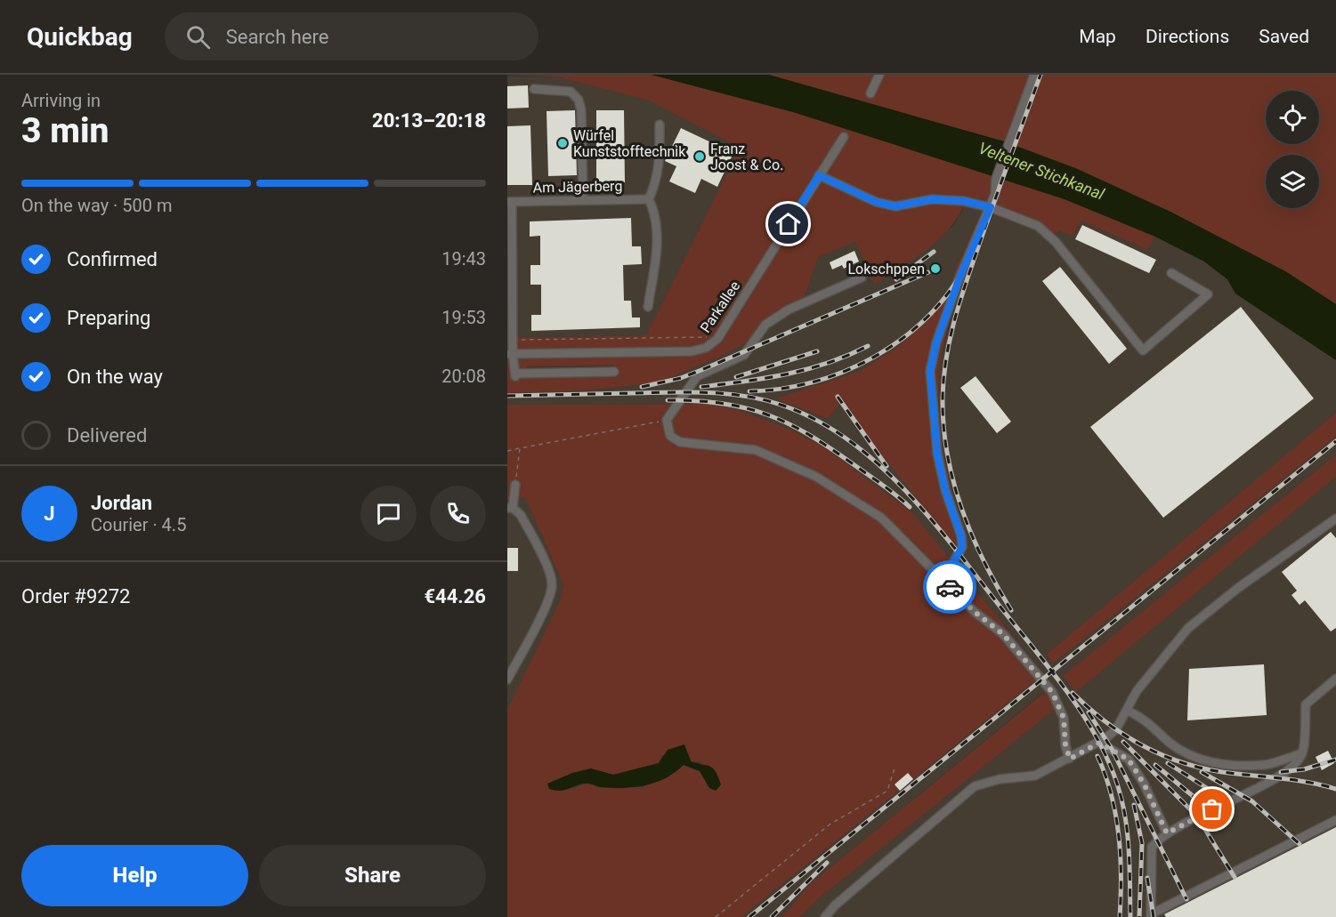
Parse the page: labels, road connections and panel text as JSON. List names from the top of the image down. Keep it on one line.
{"streets":{"street":["Am Jägerberg","Parkallee"]},"water":["Veltener Stichkanal"],"places":["Würfel Kunststofftechnik","Franz Joost & Co.","Lokschppen"],"page":{"header":"Quickbag","search":"Search here","nav":["Map","Directions","Saved"],"heading":["3 min","Arriving in","20:13–20:18"],"panel":["Jordan","Courier · 4.5","Order #9272","€44.26"],"bar":"On the way · 500 m","list":[["Confirmed","19:43"],["Preparing","19:53"],["On the way","20:08"],"Delivered"],"round":"J","buttons":["Help","Share"]}}
